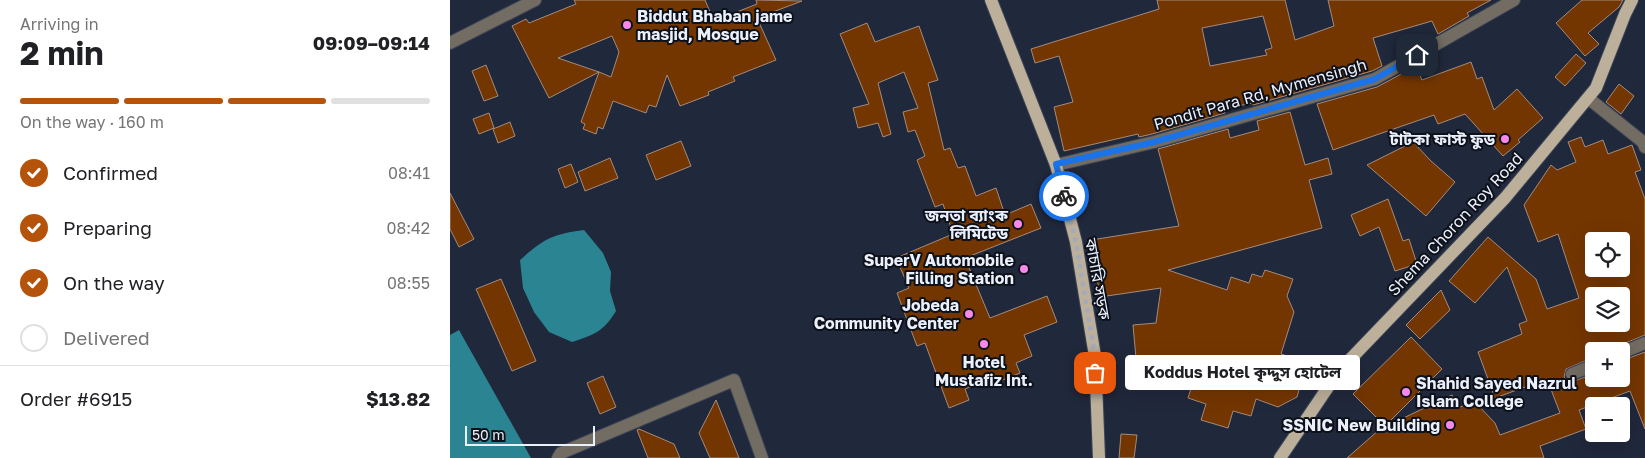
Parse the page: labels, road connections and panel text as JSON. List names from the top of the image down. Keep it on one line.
{"streets":{"main road":["Shema Choron Roy Road","কাচারি সড়ক"],"street":["Pondit Para Rd, Mymensingh"]},"crossings":[["Pondit Para Rd, Mymensingh","কাচারি সড়ক"]],"places":["Biddut Bhaban jame masjid, Mosque","টাটকা ফাস্ট ফুড","জনতা ব্যাংক লিমিটেড","SuperV Automobile Filling Station","Jobeda Community Center","Hotel Mustafiz Int.","Koddus Hotel কৃদ্দুস হোটেল","Shahid Sayed Nazrul Islam College","SSNIC New Building"],"scale_bar":"50 m","page":{"heading":["2 min","Arriving in","09:09–09:14"],"panel":["Order #6915","$13.82"],"bar":"On the way · 160 m","list":[["Confirmed","08:41"],["Preparing","08:42"],["On the way","08:55"],"Delivered"],"map_buttons":["+","−"],"bubble":"Koddus Hotel কৃদ্দুস হোটেল","scale":"50 m"}}
